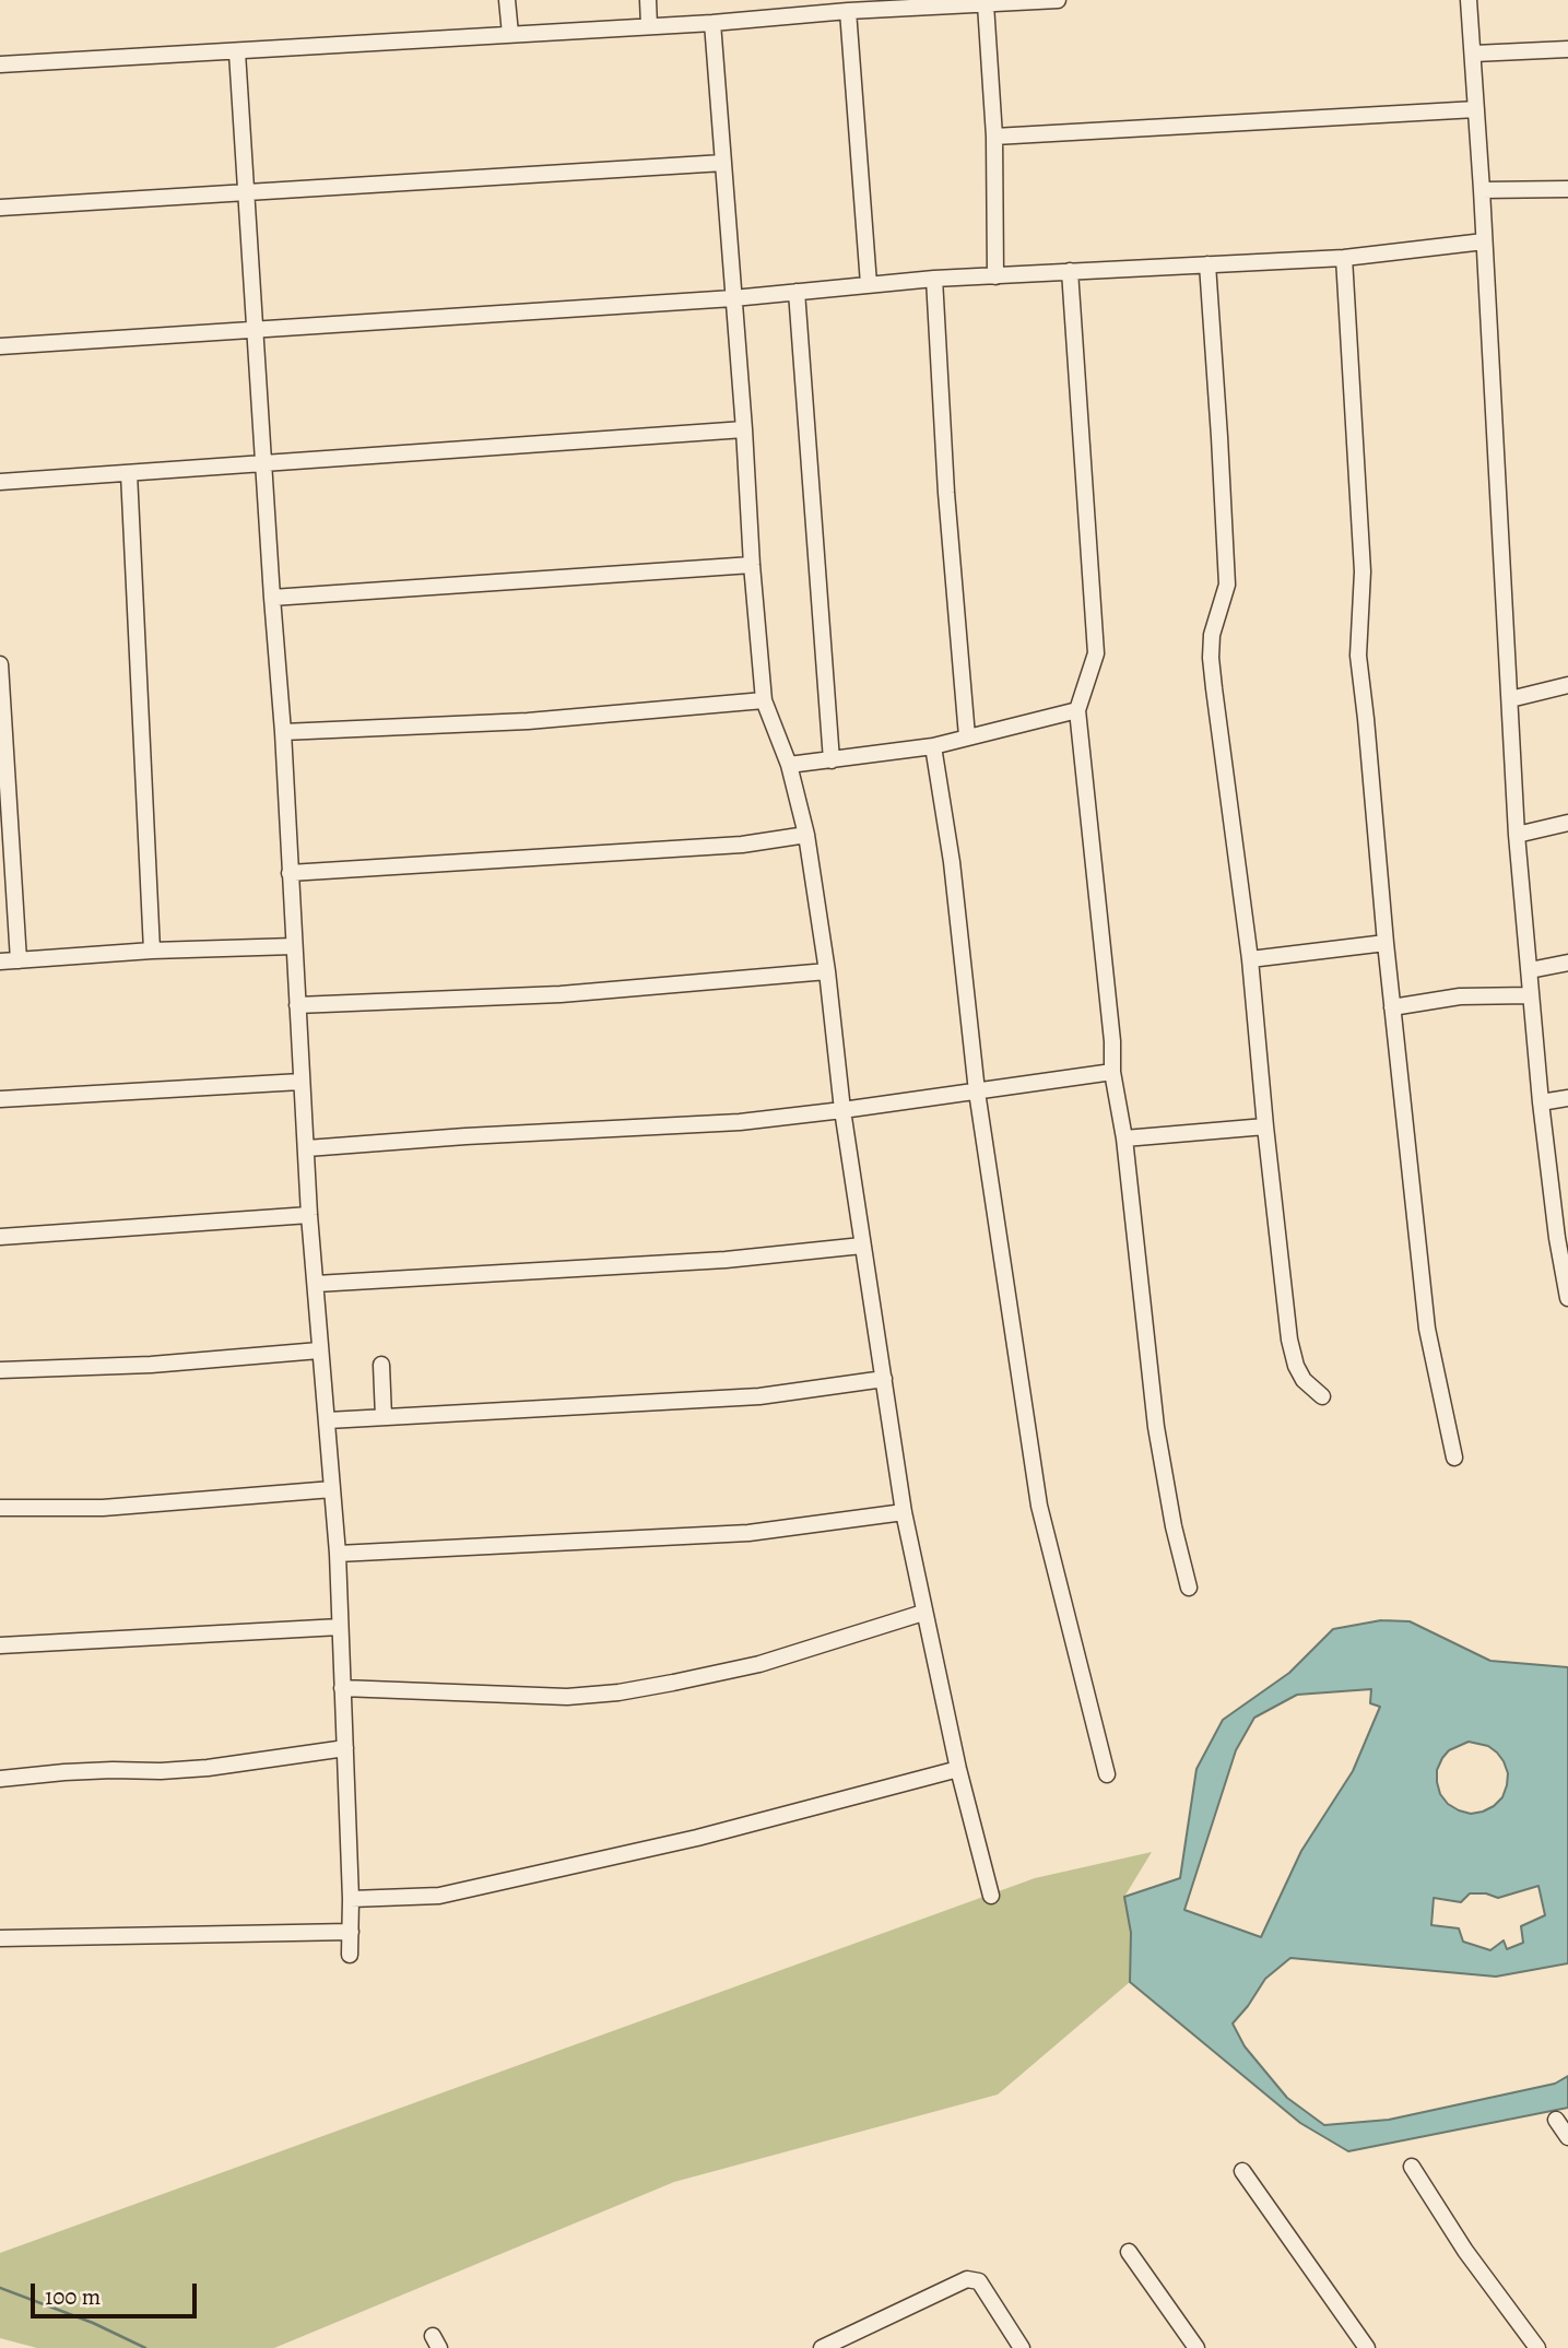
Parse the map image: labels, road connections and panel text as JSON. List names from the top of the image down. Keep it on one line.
{"scale_bar":"100 m"}
